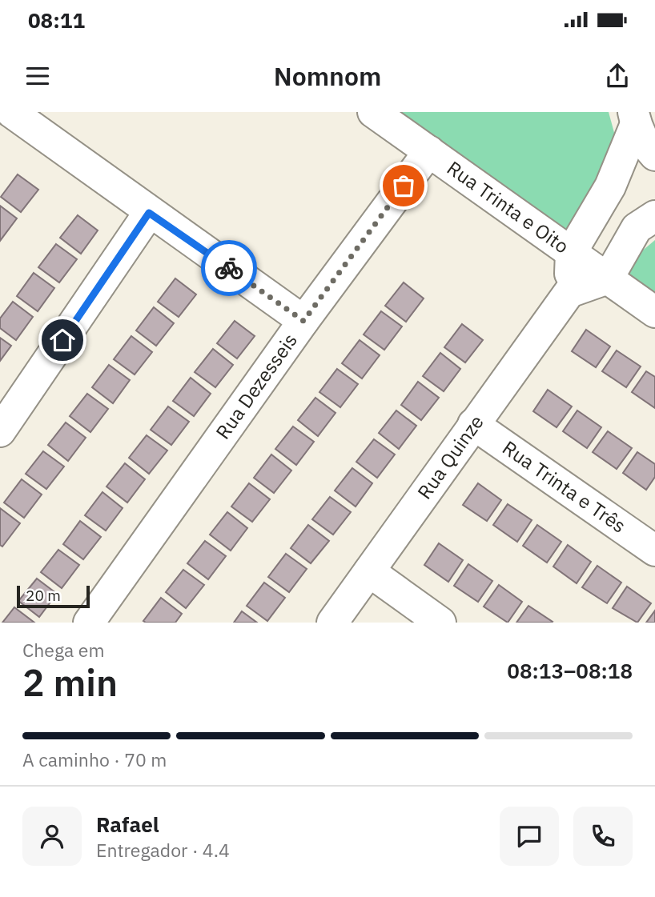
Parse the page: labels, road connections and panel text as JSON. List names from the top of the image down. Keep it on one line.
{"streets":{"street":["Rua Trinta e Oito","Rua Dezesseis","Rua Quinze","Rua Trinta e Três"]},"crossings":[["Rua Trinta e Oito","Rua Dezesseis"],["Rua Trinta e Oito","Rua Quinze"],["Rua Quinze","Rua Trinta e Três"]],"scale_bar":"20 m","page":{"status":"08:11","header":"Nomnom","scale":"20 m","heading":["2 min","Chega em","08:13–08:18"],"panel":["Rafael","Entregador · 4.4"],"bar":"A caminho · 70 m"}}
